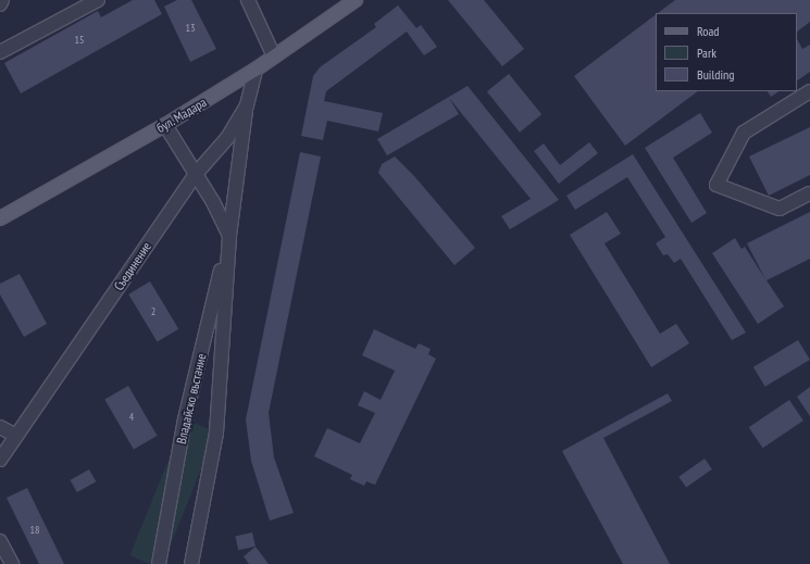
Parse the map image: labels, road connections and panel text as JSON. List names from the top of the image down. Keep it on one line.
{"streets":{"main road":["бул. Мадара"],"street":["Съединение","Владайско въстание"]},"crossings":[["бул. Мадара","Съединение"],["Съединение","Владайско въстание"]],"house_numbers":["13","15","2","4","18"],"legend":["Road","Park","Building"]}
